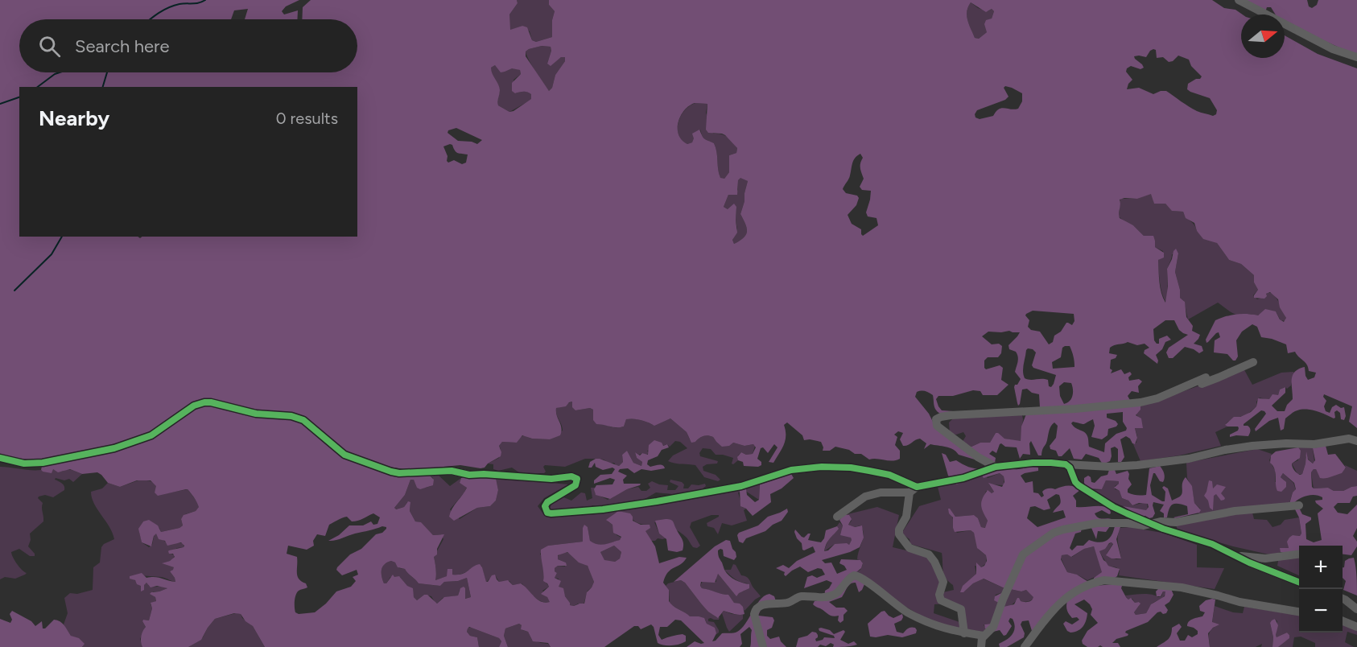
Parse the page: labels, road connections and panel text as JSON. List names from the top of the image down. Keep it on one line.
{"north":"right","page":{"search":"Search here","heading":["Nearby","0 results"],"map_buttons":["+","−"]}}
